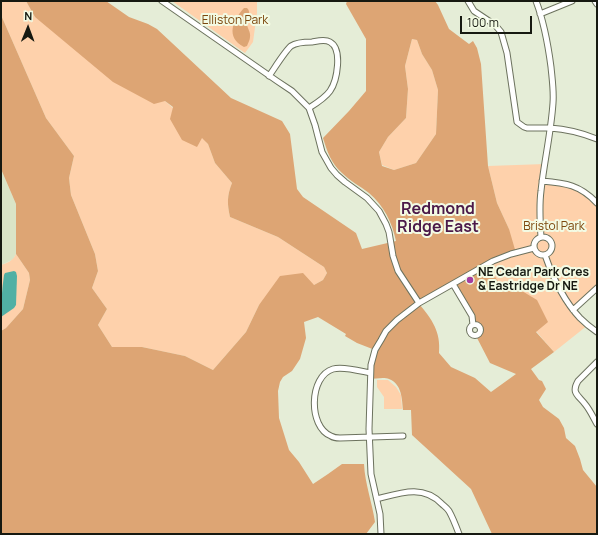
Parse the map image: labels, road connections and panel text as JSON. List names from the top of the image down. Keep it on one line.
{"districts":["Redmond Ridge East"],"parks":["Elliston Park","Bristol Park"],"places":["NE Cedar Park Cres & Eastridge Dr NE"],"scale_bar":"100 m","north":"top"}
